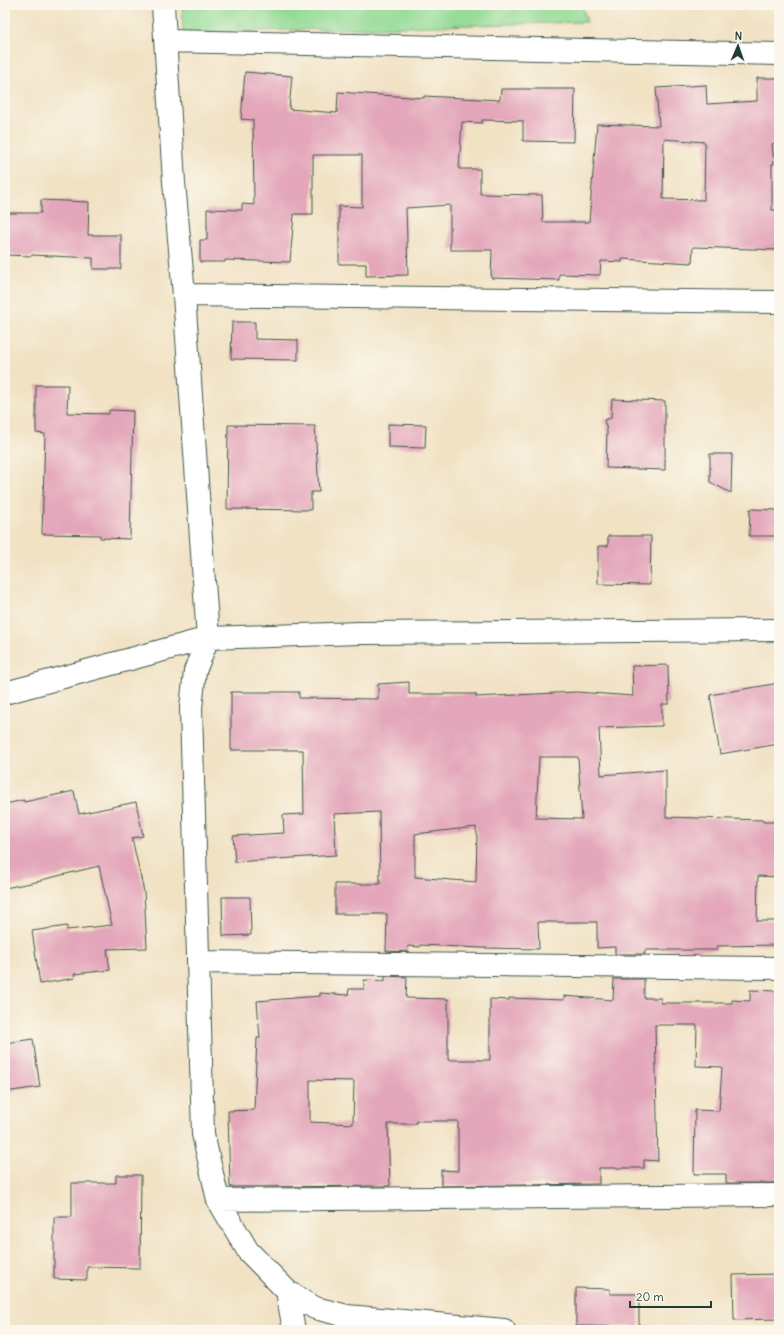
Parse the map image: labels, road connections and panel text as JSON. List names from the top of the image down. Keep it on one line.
{"scale_bar":"20 m","north":"top"}
